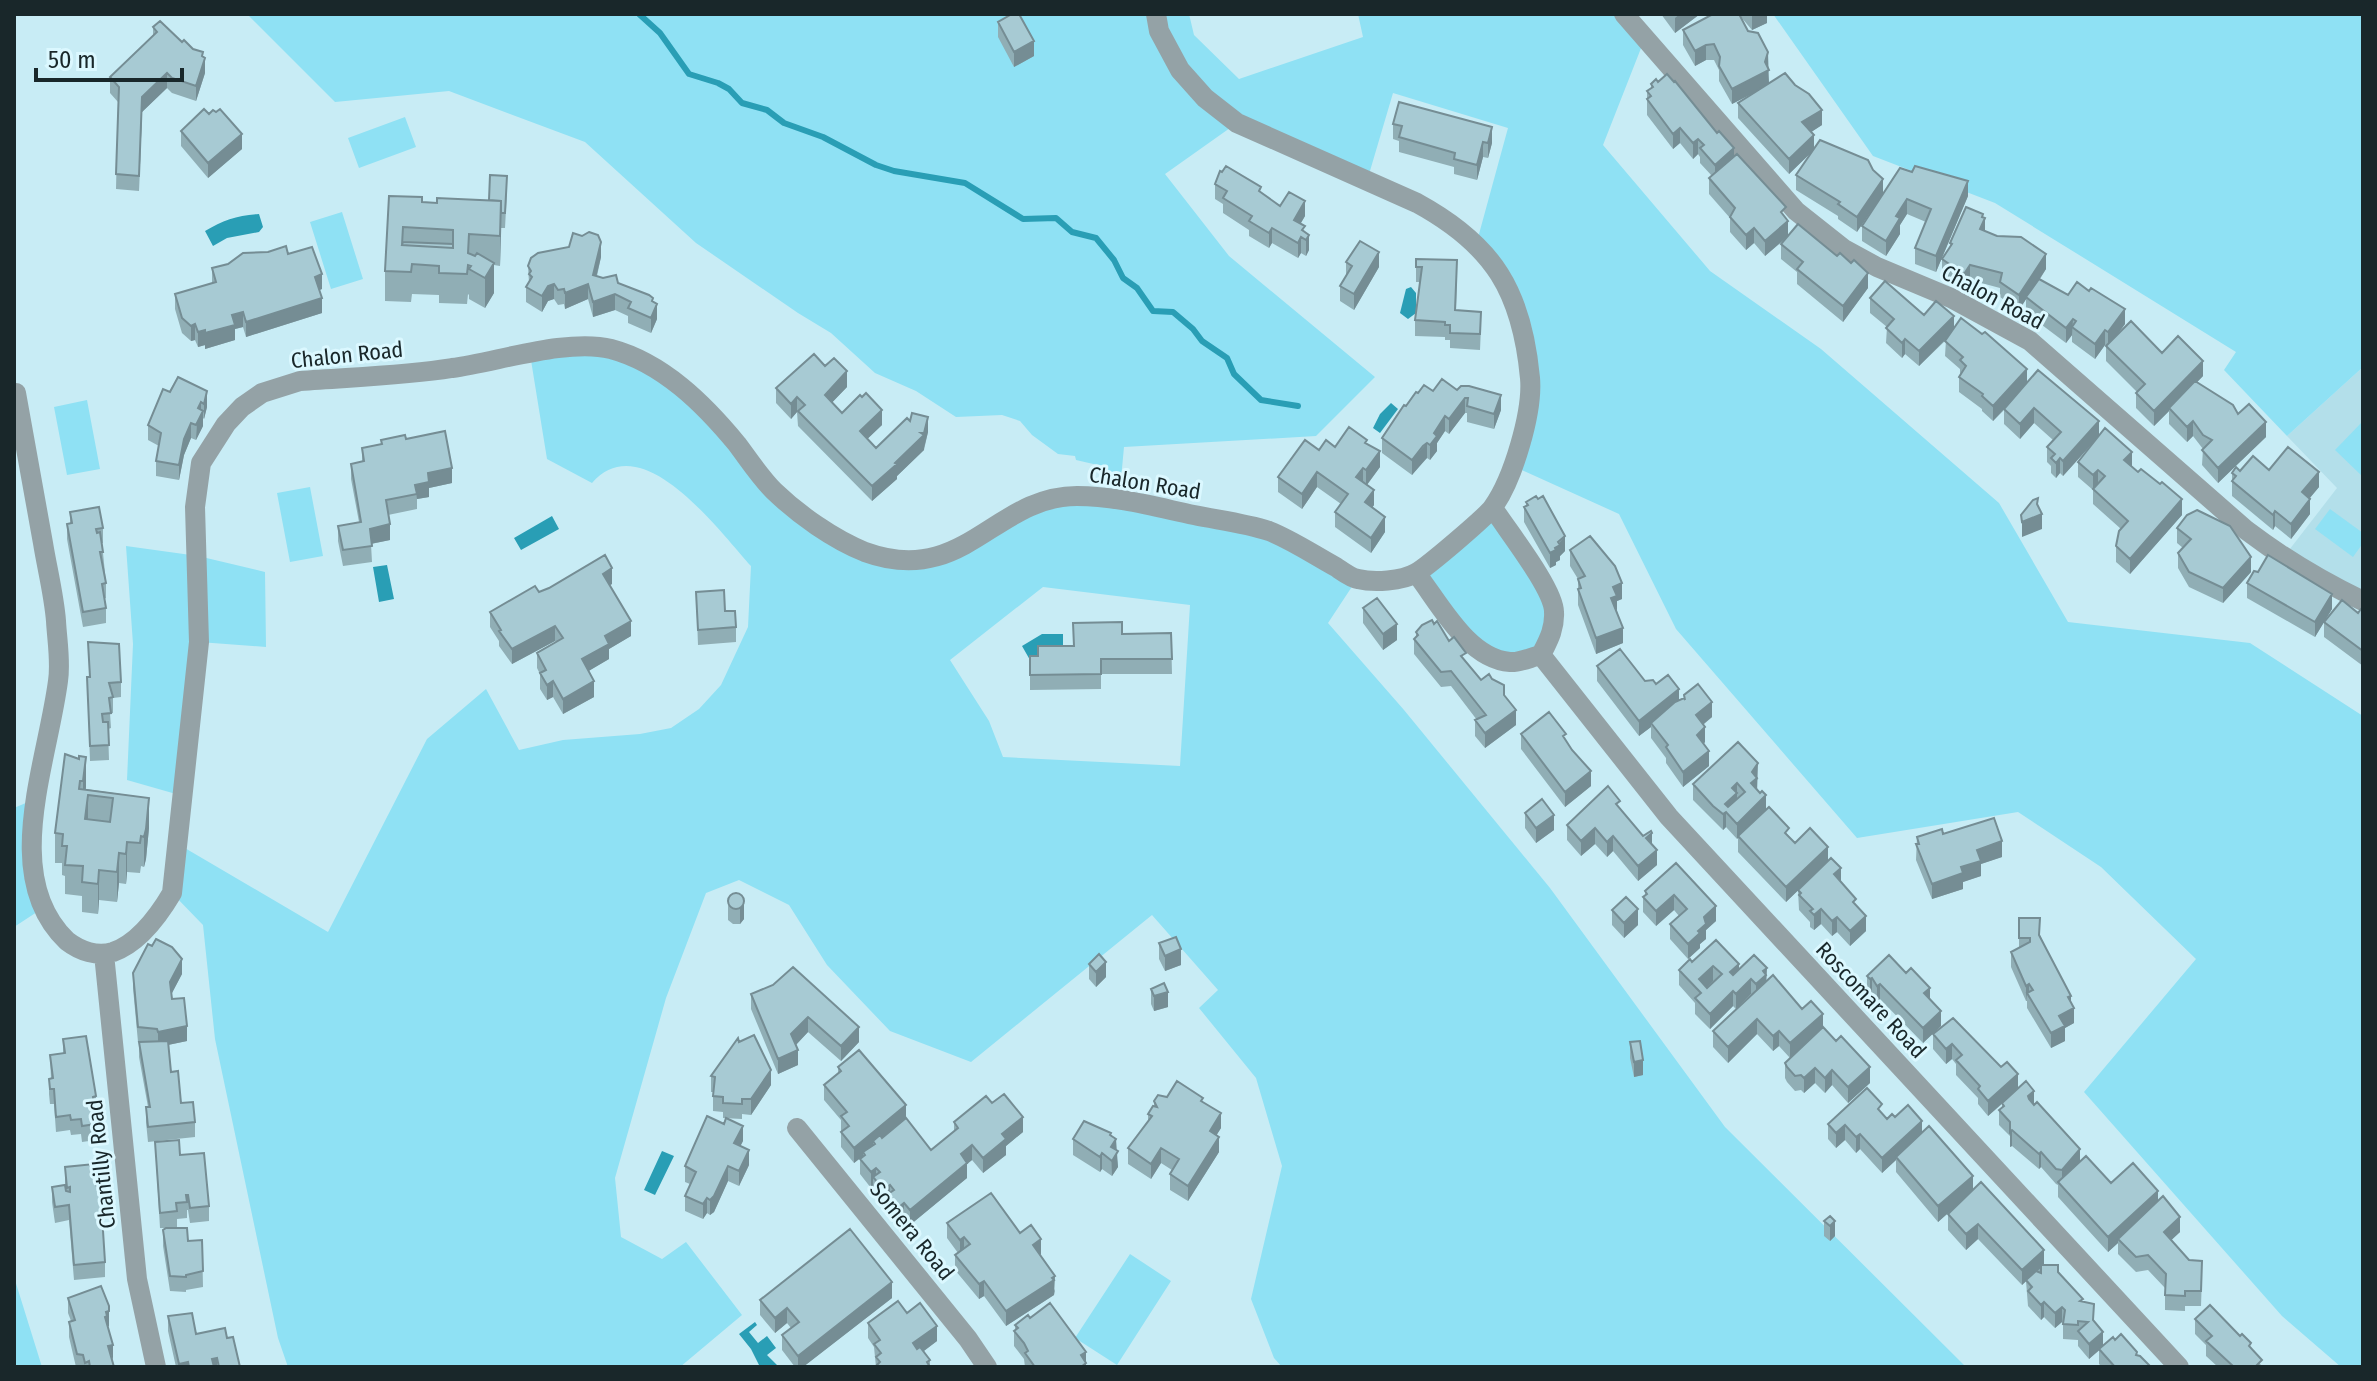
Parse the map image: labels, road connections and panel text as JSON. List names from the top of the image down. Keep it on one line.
{"streets":{"street":["Chalon Road","Roscomare Road","Chantilly Road","Somera Road"]},"crossings":[["Chalon Road","Chantilly Road"]],"scale_bar":"50 m"}
